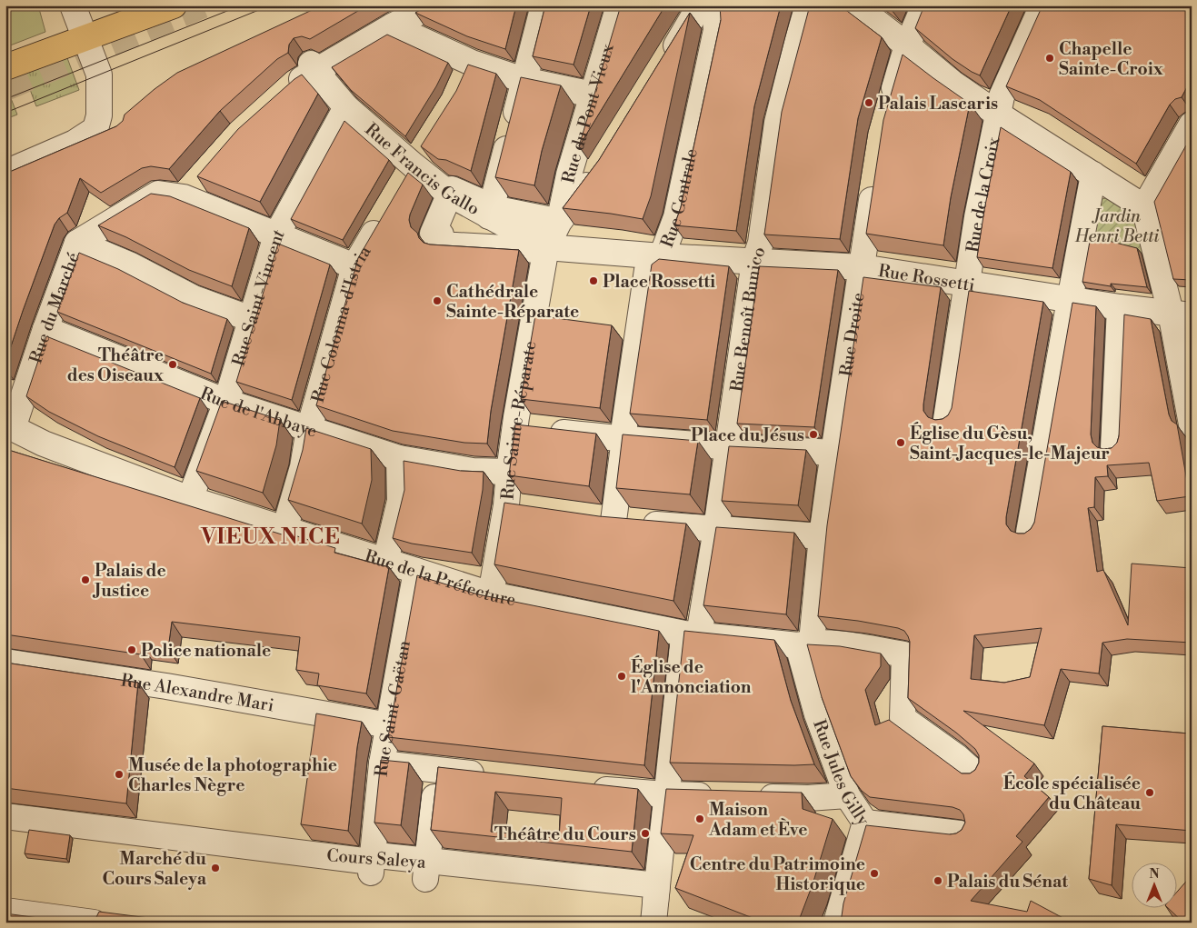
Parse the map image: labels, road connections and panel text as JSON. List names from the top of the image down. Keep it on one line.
{"streets":{"street":["Rue du Pont-Vieux","Rue Francis Gallo","Rue de la Croix","Rue Centrale","Rue Rossetti","Rue Saint-Vincent","Rue du Marché","Rue Benoît Bunico","Rue Colonna-d'Istria","Rue Droite","Rue de l'Abbaye","Rue Sainte-Réparate","Rue de la Préfecture","Rue Alexandre Mari","Rue Saint-Gaëtan","Rue Jules Gilly","Cours Saleya"]},"crossings":[["Rue du Pont-Vieux","Rue Sainte-Réparate"],["Rue Francis Gallo","Rue Saint-Vincent"],["Rue Francis Gallo","Rue Sainte-Réparate"],["Rue de la Croix","Rue Rossetti"],["Rue Centrale","Rue Rossetti"],["Rue Centrale","Rue Benoît Bunico"],["Rue Rossetti","Rue Benoît Bunico"],["Rue Rossetti","Rue Droite"],["Rue Saint-Vincent","Rue du Marché"],["Rue Saint-Vincent","Rue de l'Abbaye"],["Rue Saint-Vincent","Rue de la Préfecture"],["Rue du Marché","Rue Colonna-d'Istria"],["Rue du Marché","Rue de l'Abbaye"],["Rue du Marché","Rue de la Préfecture"],["Rue Benoît Bunico","Rue de la Préfecture"],["Rue Benoît Bunico","Cours Saleya"],["Rue Colonna-d'Istria","Rue de l'Abbaye"],["Rue Colonna-d'Istria","Rue de la Préfecture"],["Rue Droite","Rue de la Préfecture"],["Rue Droite","Rue Jules Gilly"],["Rue de l'Abbaye","Rue Sainte-Réparate"],["Rue Sainte-Réparate","Rue de la Préfecture"],["Rue de la Préfecture","Rue Saint-Gaëtan"],["Rue de la Préfecture","Rue Jules Gilly"],["Rue Alexandre Mari","Rue Saint-Gaëtan"],["Rue Saint-Gaëtan","Cours Saleya"]],"districts":["VIEUX NICE"],"parks":["Jardin Henri Betti"],"places":["Chapelle Sainte-Croix","Palais Lascaris","Place Rossetti","Cathédrale Sainte-Réparate","Théâtre des Oiseaux","Place du Jésus","Église du Gèsu, Saint-Jacques-le-Majeur","Palais de Justice","Police nationale","Église de l'Annonciation","Musée de la photographie Charles Nègre","École spécialisée du Château","Maison Adam et Ève","Théâtre du Cours","Marché du Cours Saleya","Centre du Patrimoine Historique","Palais du Sénat"],"north":"top"}
